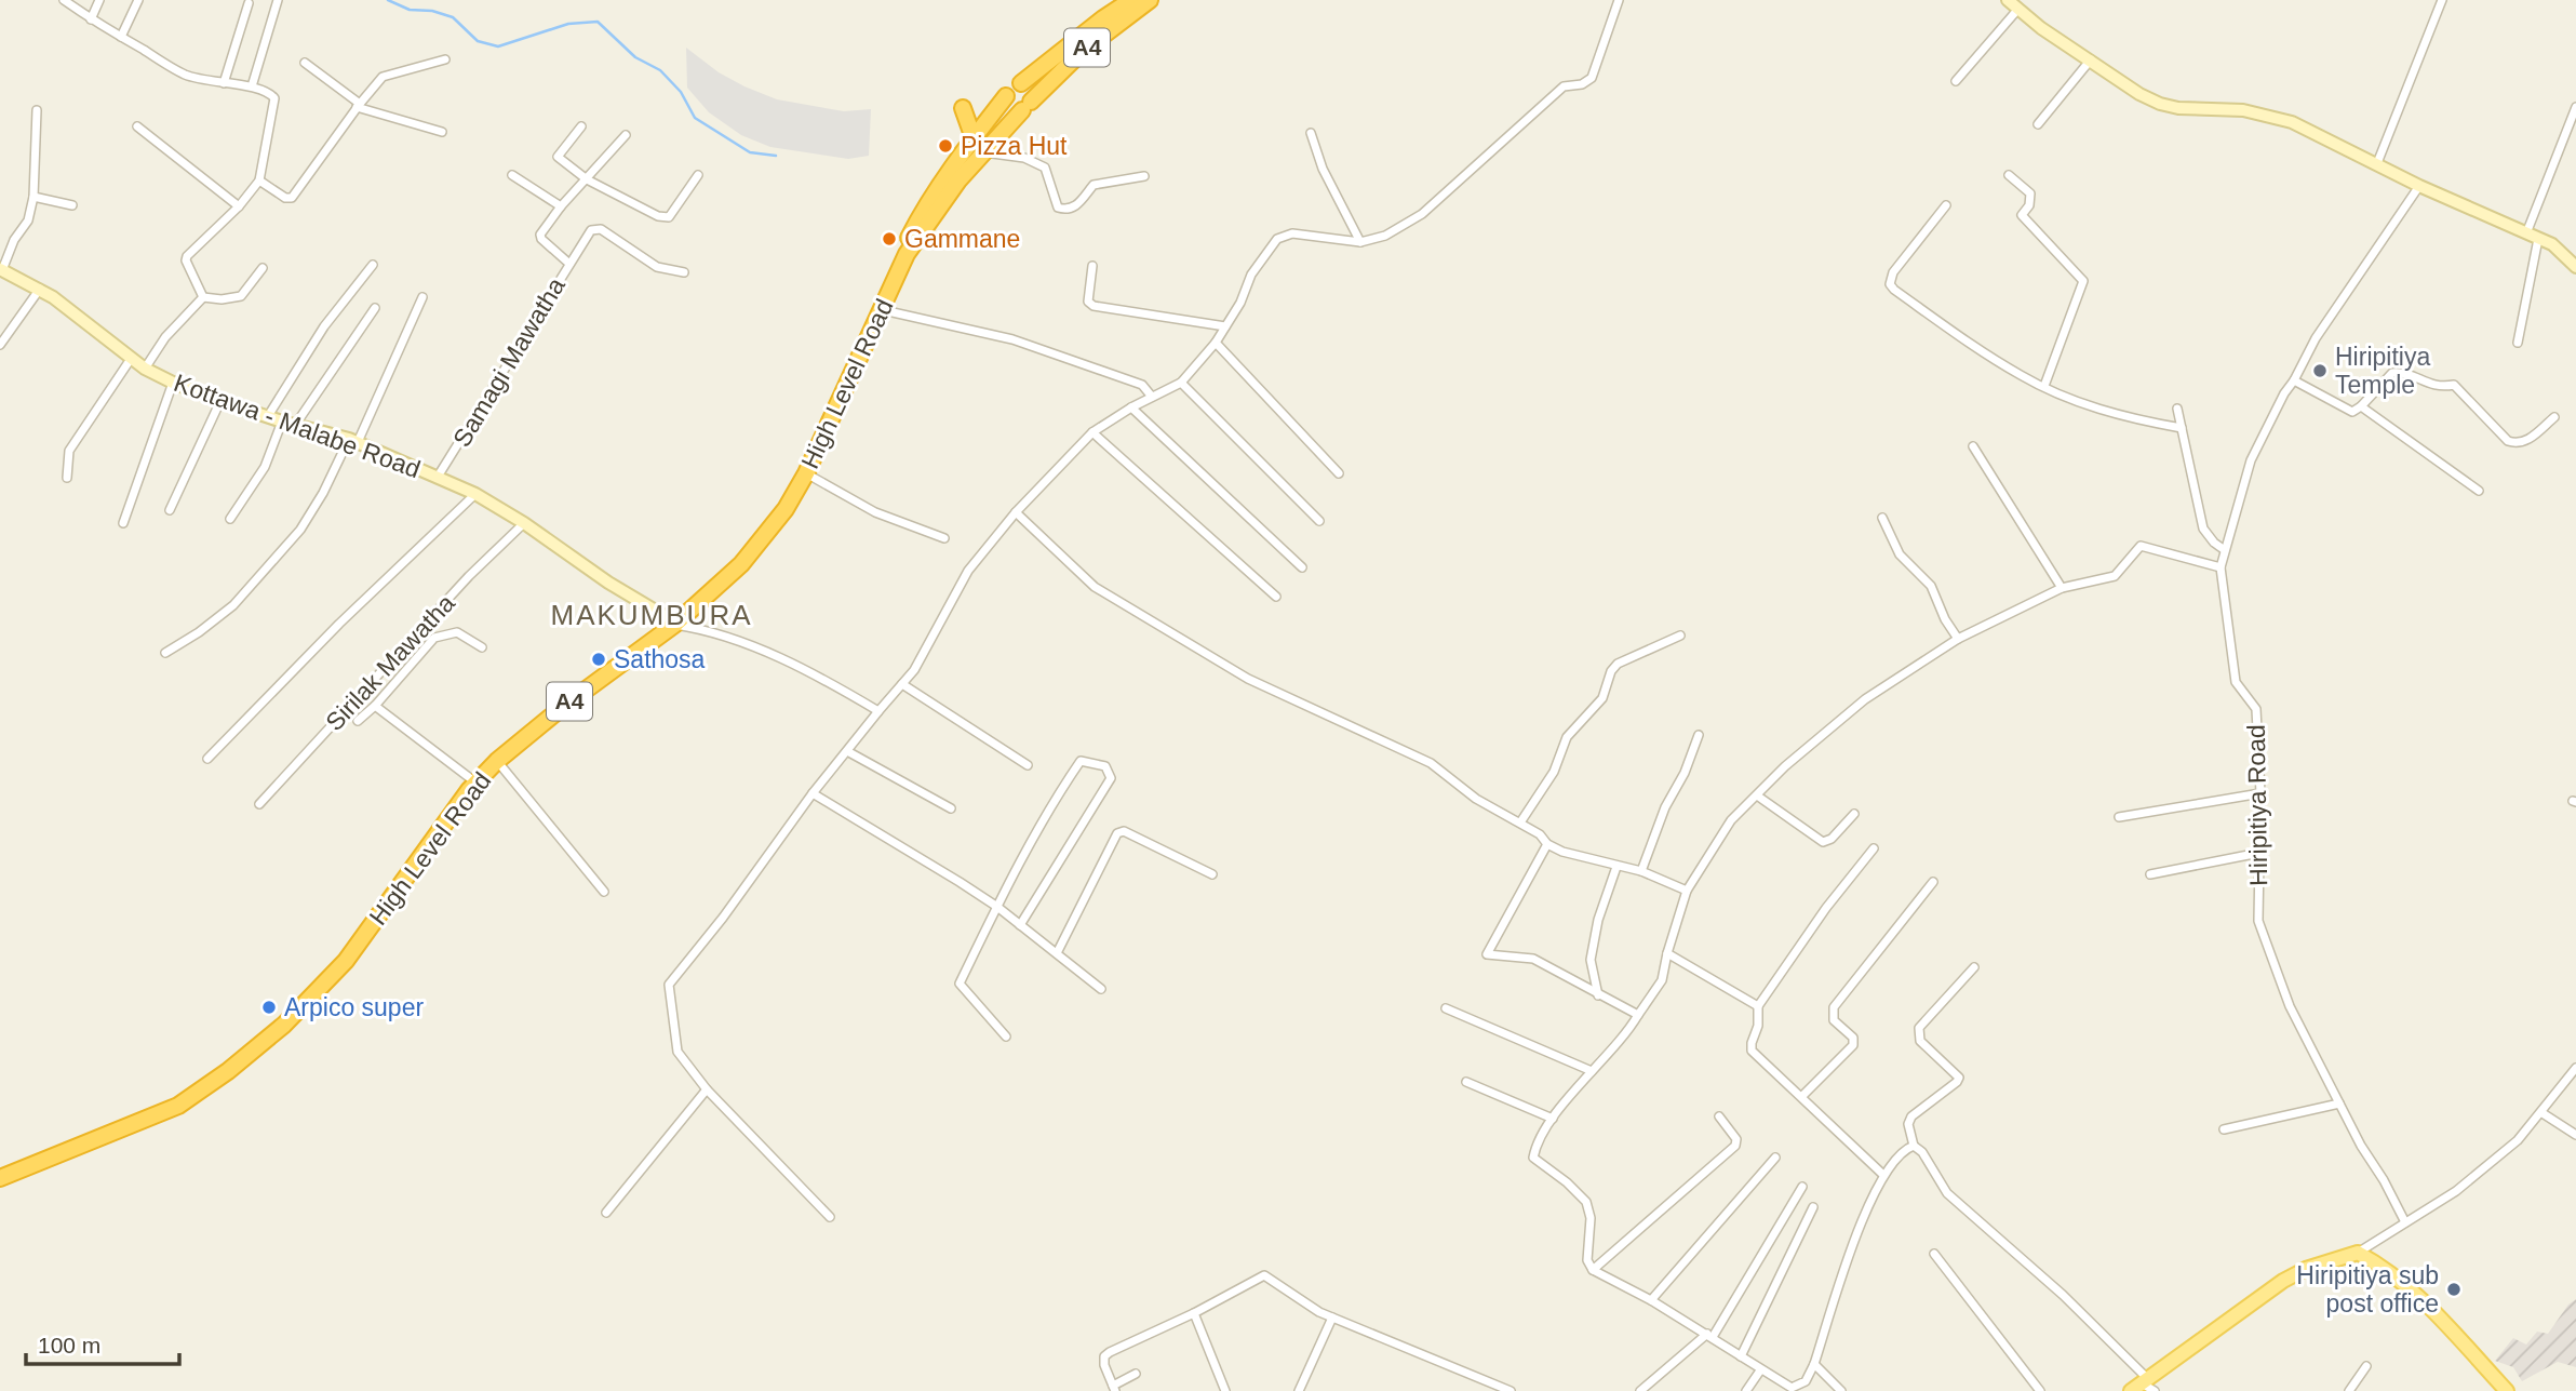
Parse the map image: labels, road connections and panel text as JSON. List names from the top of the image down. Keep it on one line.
{"streets":{"highway":["A4","High Level Road"],"street":["Samagi Mawatha","Kottawa - Malabe Road","Sirilak Mawatha","Hiripitiya Road"]},"crossings":[["A4","High Level Road"],["Samagi Mawatha","Kottawa - Malabe Road"],["High Level Road","Kottawa - Malabe Road"],["Kottawa - Malabe Road","Sirilak Mawatha"]],"districts":["MAKUMBURA"],"places":["Pizza Hut","Gammane","Hiripitiya Temple","Sathosa","Arpico super","Hiripitiya sub post office"],"scale_bar":"100 m"}
